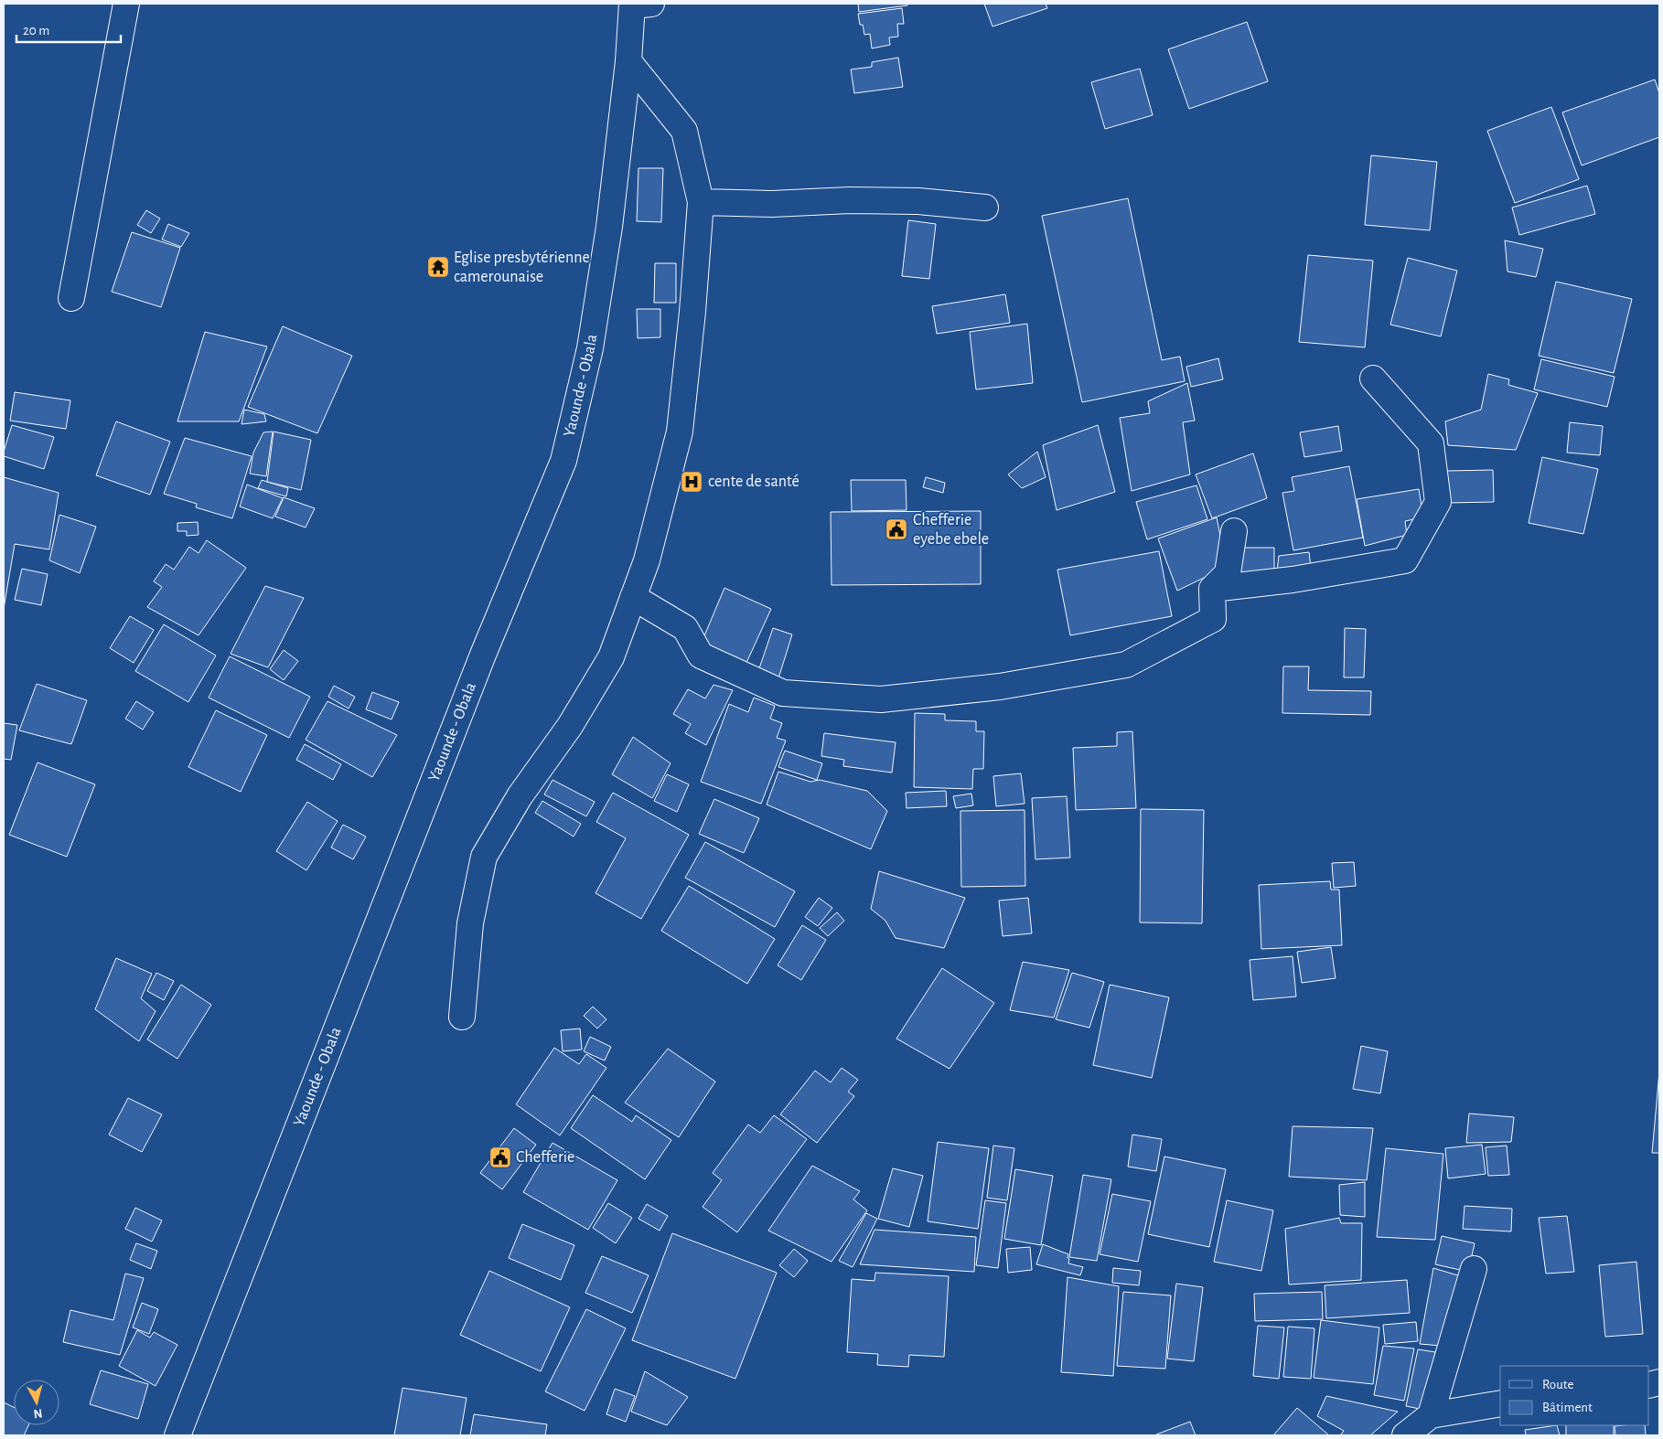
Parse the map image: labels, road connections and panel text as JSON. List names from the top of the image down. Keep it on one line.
{"streets":{"main road":["Yaounde - Obala"]},"places":{"temple":["Eglise presbytérienne camerounaise"],"hospital":["cente de santé"],"public building":["Chefferie eyebe ebele","Chefferie"]},"legend":["Route","Bâtiment"],"scale_bar":"20 m","north":"bottom"}
